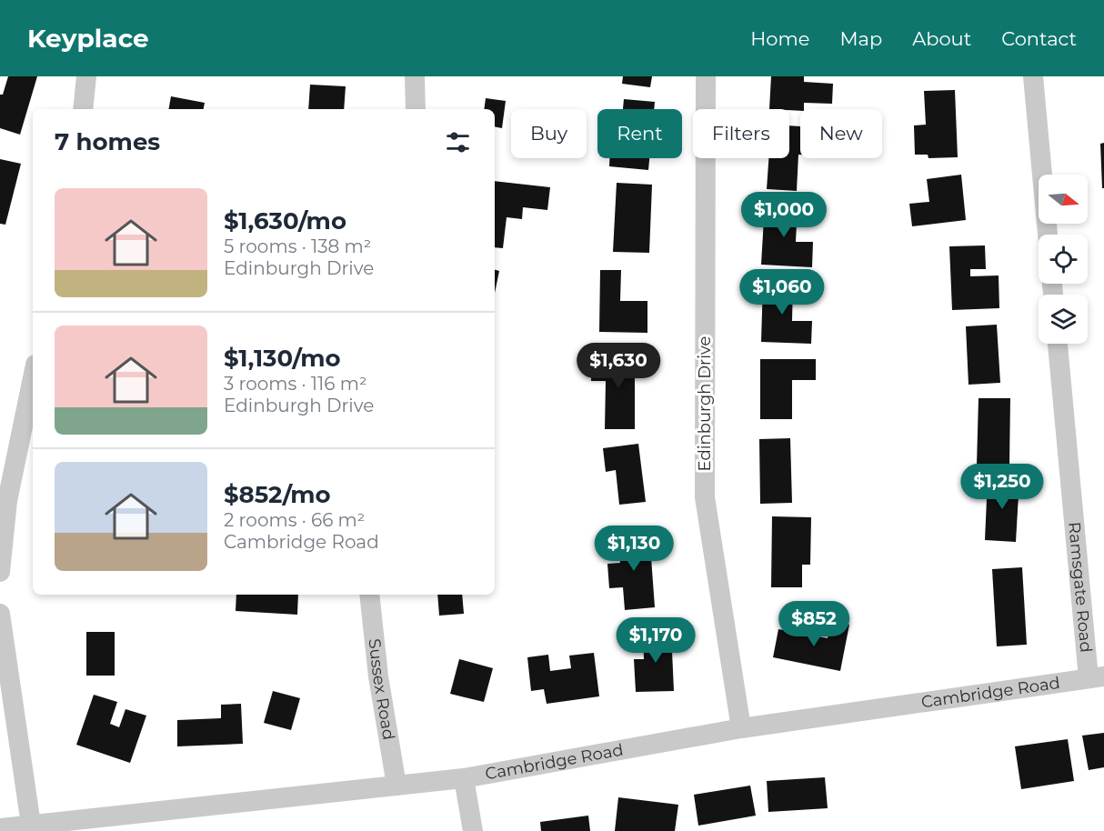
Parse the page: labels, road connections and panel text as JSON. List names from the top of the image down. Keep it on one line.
{"streets":{"street":["Edinburgh Drive","Ramsgate Road","Sussex Road","Cambridge Road"]},"crossings":[["Edinburgh Drive","Cambridge Road"],["Ramsgate Road","Cambridge Road"],["Sussex Road","Cambridge Road"]],"north":"right","page":{"header":"Keyplace","nav":["Home","Map","About","Contact"],"chip":["Buy","Rent","Filters","New"],"heading":"7 homes","list":[{"name":"$1,630/mo","note":"5 rooms · 138 m² · Edinburgh Drive"},{"name":"$1,130/mo","note":"3 rooms · 116 m² · Edinburgh Drive"},{"name":"$852/mo","note":"2 rooms · 66 m² · Cambridge Road"}],"price":["$1,000","$1,060","$1,630","$1,250","$1,130","$852","$1,170"]}}
